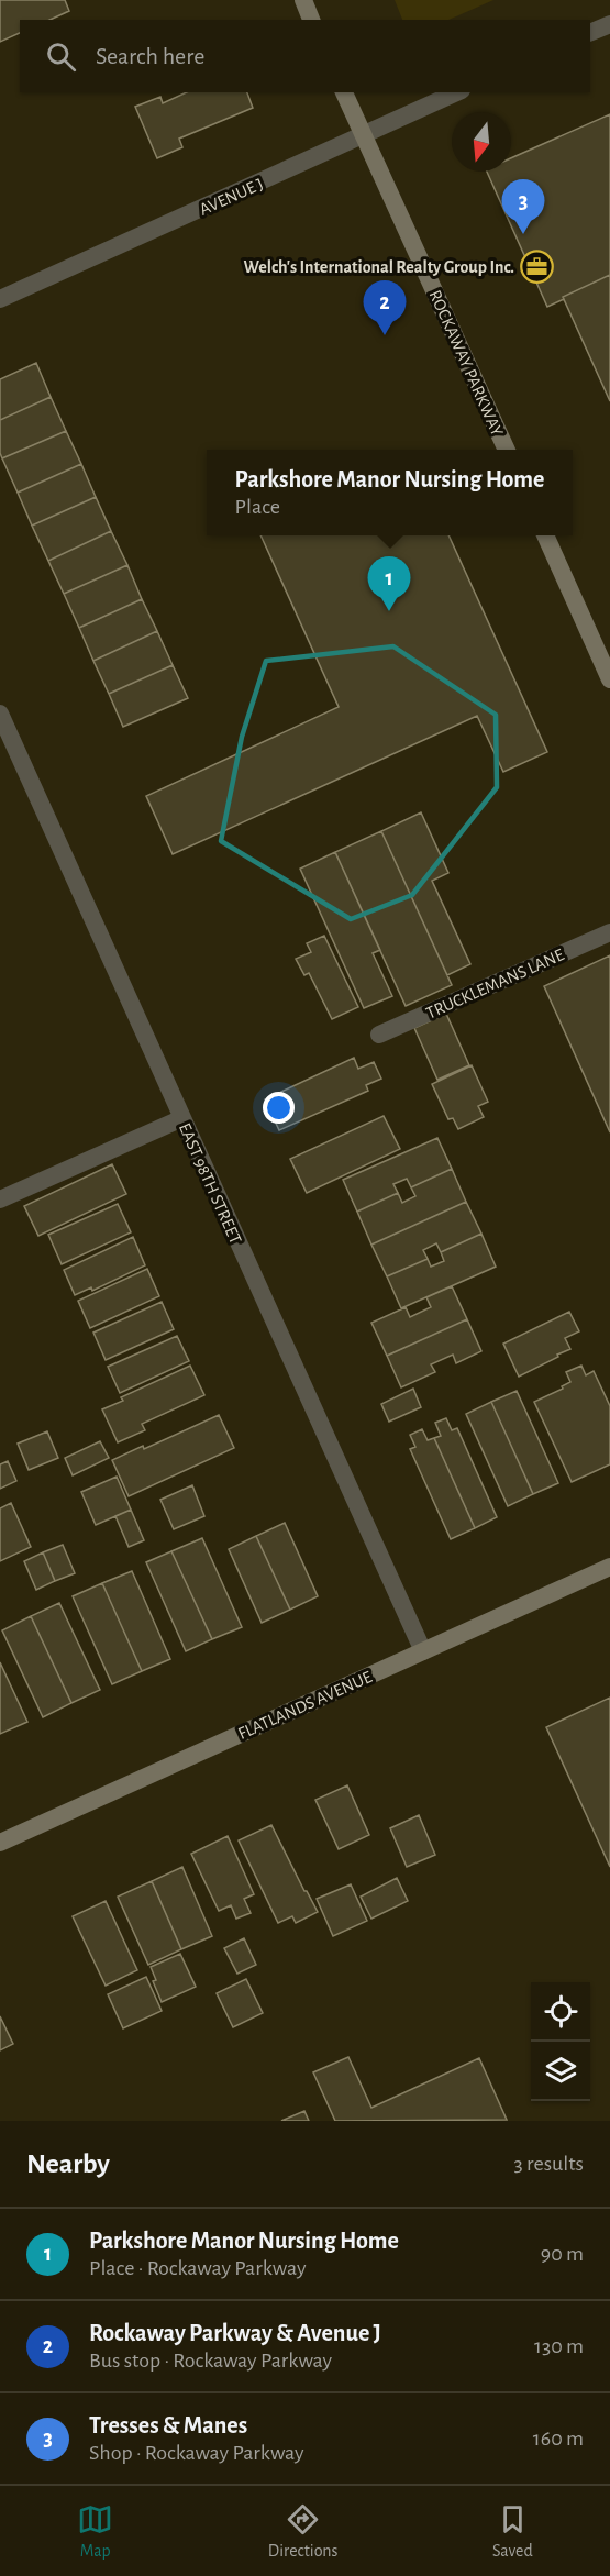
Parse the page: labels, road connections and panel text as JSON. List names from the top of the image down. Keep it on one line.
{"streets":{"main road":["ROCKAWAY PARKWAY","FLATLANDS AVENUE"],"street":["AVENUE J","TRUCKLEMANS LANE","EAST 98TH STREET"]},"crossings":[["AVENUE J","ROCKAWAY PARKWAY"],["EAST 98TH STREET","FLATLANDS AVENUE"]],"places":{"office":["Welch's International Realty Group Inc."]},"north":"bottom","page":{"search":"Search here","pins":["3","2","1"],"popup":["Parkshore Manor Nursing Home","Place"],"heading":["Nearby","3 results"],"list":[{"mark":"1","name":"Parkshore Manor Nursing Home","note":"Place · Rockaway Parkway","value":"90 m"},{"mark":"2","name":"Rockaway Parkway & Avenue J","note":"Bus stop · Rockaway Parkway","value":"130 m"},{"mark":"3","name":"Tresses & Manes","note":"Shop · Rockaway Parkway","value":"160 m"}],"nav":["Map","Directions","Saved"]}}
